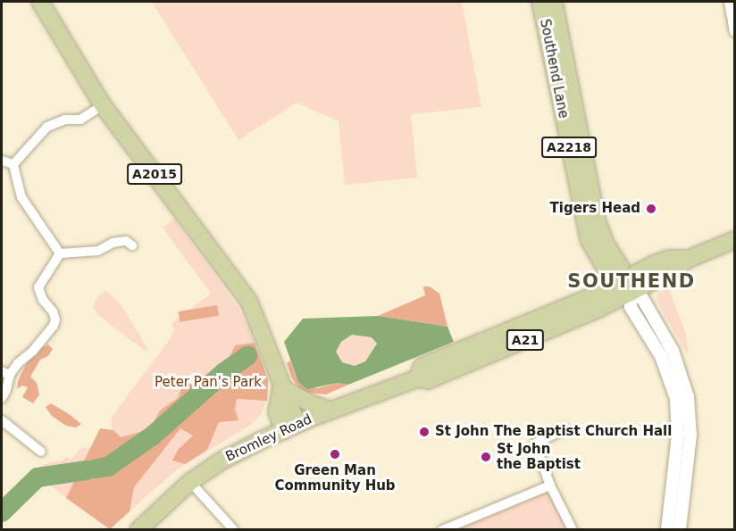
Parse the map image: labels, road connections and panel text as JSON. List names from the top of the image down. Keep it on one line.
{"streets":{"main road":["Southend Lane","A2218","A2015","A21","Bromley Road"]},"crossings":[["Southend Lane","Bromley Road"],["A2015","Bromley Road"]],"districts":["SOUTHEND"],"parks":["Peter Pan's Park"],"places":["Tigers Head","St John The Baptist Church Hall","Green Man Community Hub","St John the Baptist"]}
